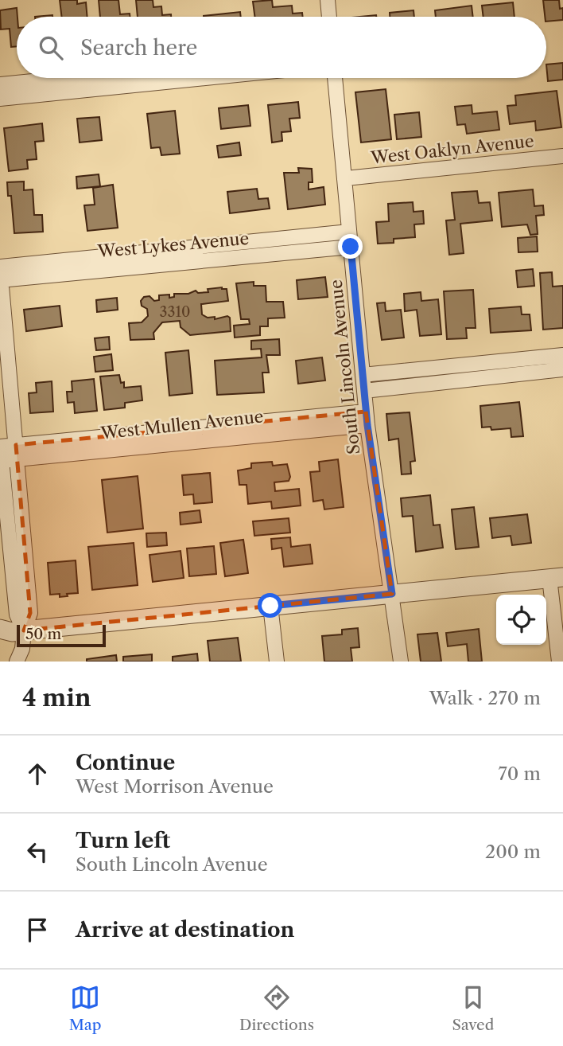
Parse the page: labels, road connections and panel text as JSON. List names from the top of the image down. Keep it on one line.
{"streets":{"street":["West Oaklyn Avenue","West Lykes Avenue","South Lincoln Avenue","West Mullen Avenue"]},"crossings":[["West Oaklyn Avenue","South Lincoln Avenue"],["West Lykes Avenue","South Lincoln Avenue"],["South Lincoln Avenue","West Mullen Avenue"]],"house_numbers":["3310"],"scale_bar":"50 m","page":{"search":"Search here","scale":"50 m","heading":["4 min","Walk · 270 m"],"list":[["Continue","West Morrison Avenue","70 m"],["Turn left","South Lincoln Avenue","200 m"],"Arrive at destination"],"nav":["Map","Directions","Saved"]}}
